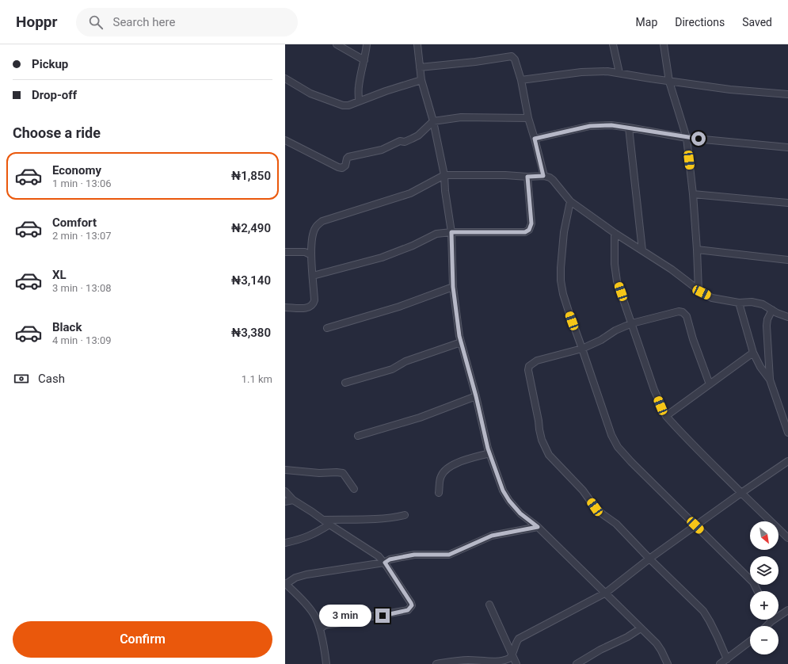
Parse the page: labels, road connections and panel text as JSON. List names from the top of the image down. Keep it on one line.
{"north":"bottom right","page":{"header":"Hoppr","search":"Search here","nav":["Map","Directions","Saved"],"banner":["Pickup","Drop-off"],"heading":"Choose a ride","list":[{"name":"Economy","note":"1 min · 13:06","value":"₦1,850"},{"name":"Comfort","note":"2 min · 13:07","value":"₦2,490"},{"name":"XL","note":"3 min · 13:08","value":"₦3,140"},{"name":"Black","note":"4 min · 13:09","value":"₦3,380"}],"pay":["Cash","1.1 km"],"map_buttons":["+","−"],"bubble":"3 min","buttons":"Confirm"}}
